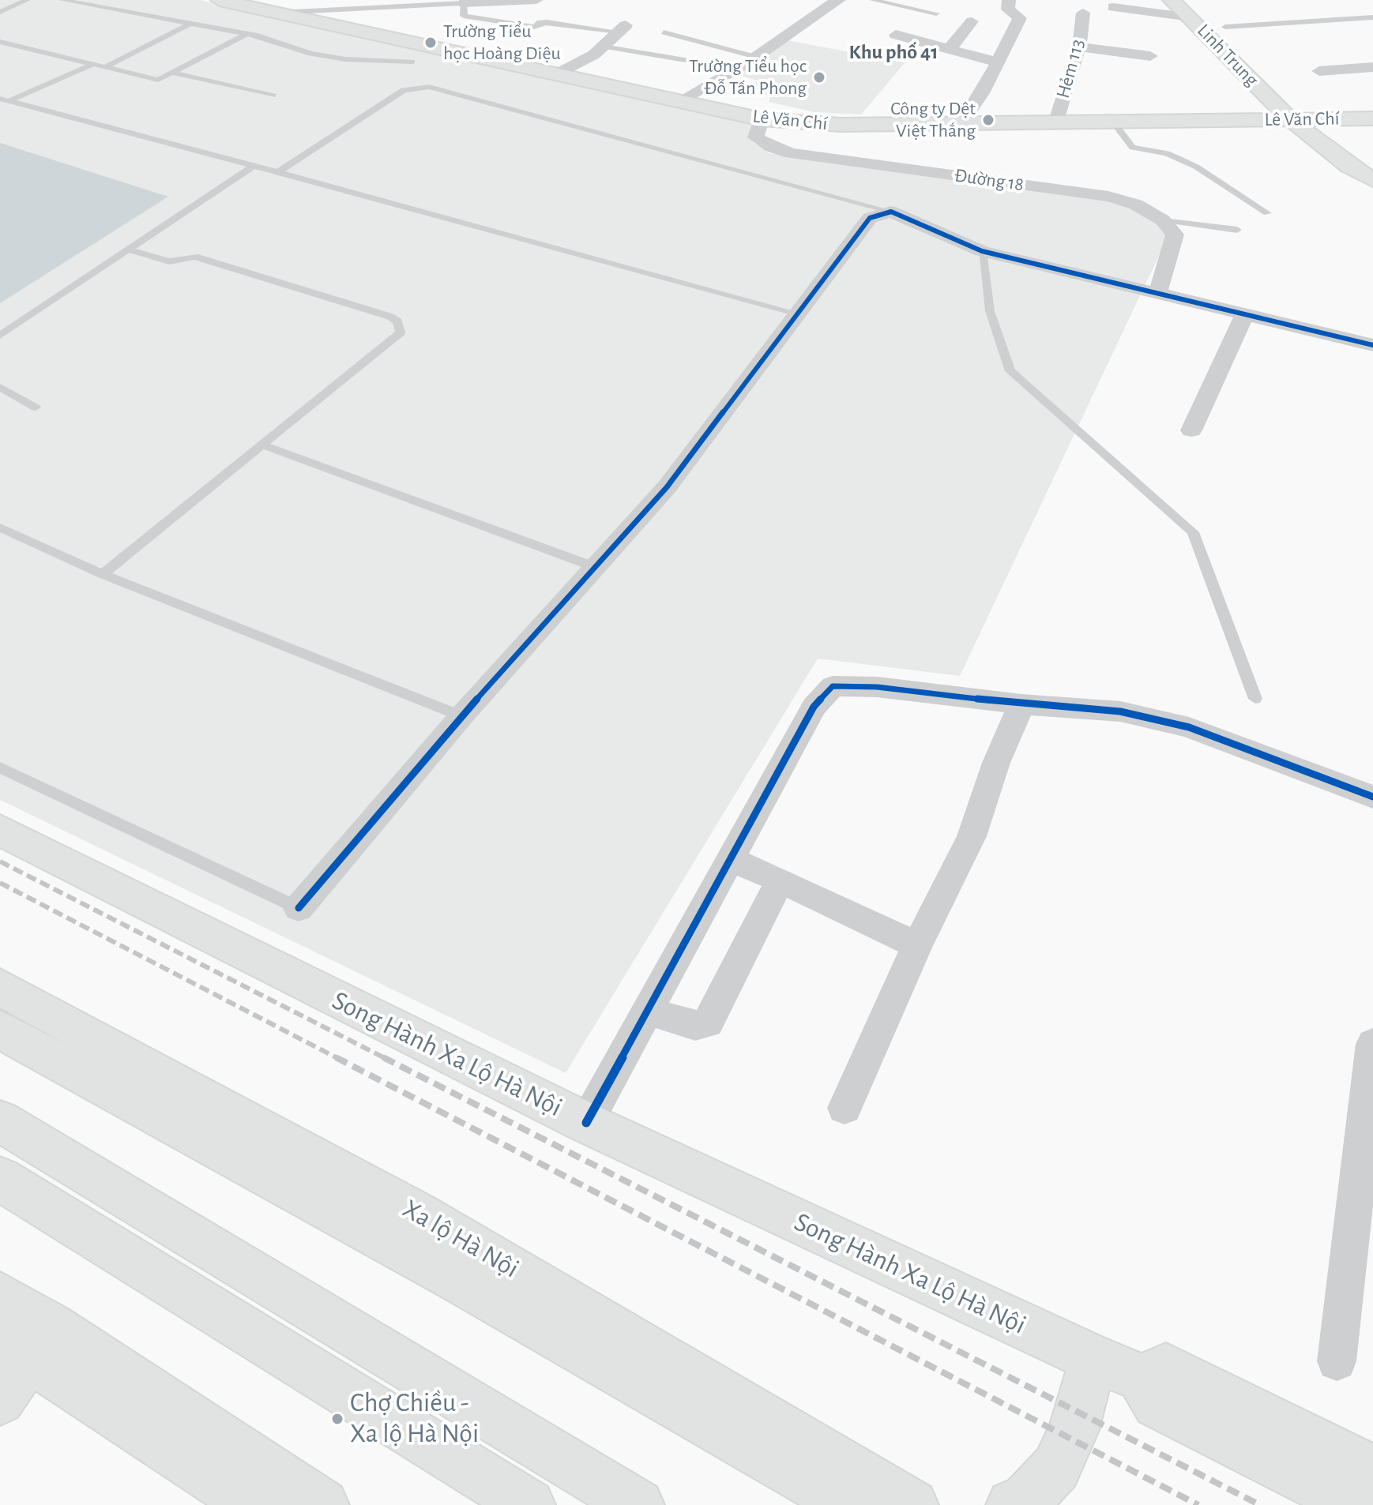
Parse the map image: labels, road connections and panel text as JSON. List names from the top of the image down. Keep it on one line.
{"streets":{"main road":["Linh Trung","Lê Văn Chí","Song Hành Xa Lộ Hà Nội","Xa lộ Hà Nội"],"street":["Hẻm 113","Đường 18"]},"crossings":[["Linh Trung","Lê Văn Chí"],["Hẻm 113","Lê Văn Chí"],["Lê Văn Chí","Đường 18"]],"districts":["Khu phố 41"],"places":["Trường Tiểu học Hoàng Diệu","Trường Tiểu học Đỗ Tấn Phong","Công ty Dệt Việt Thắng","Chợ Chiều - Xa lộ Hà Nội"]}
